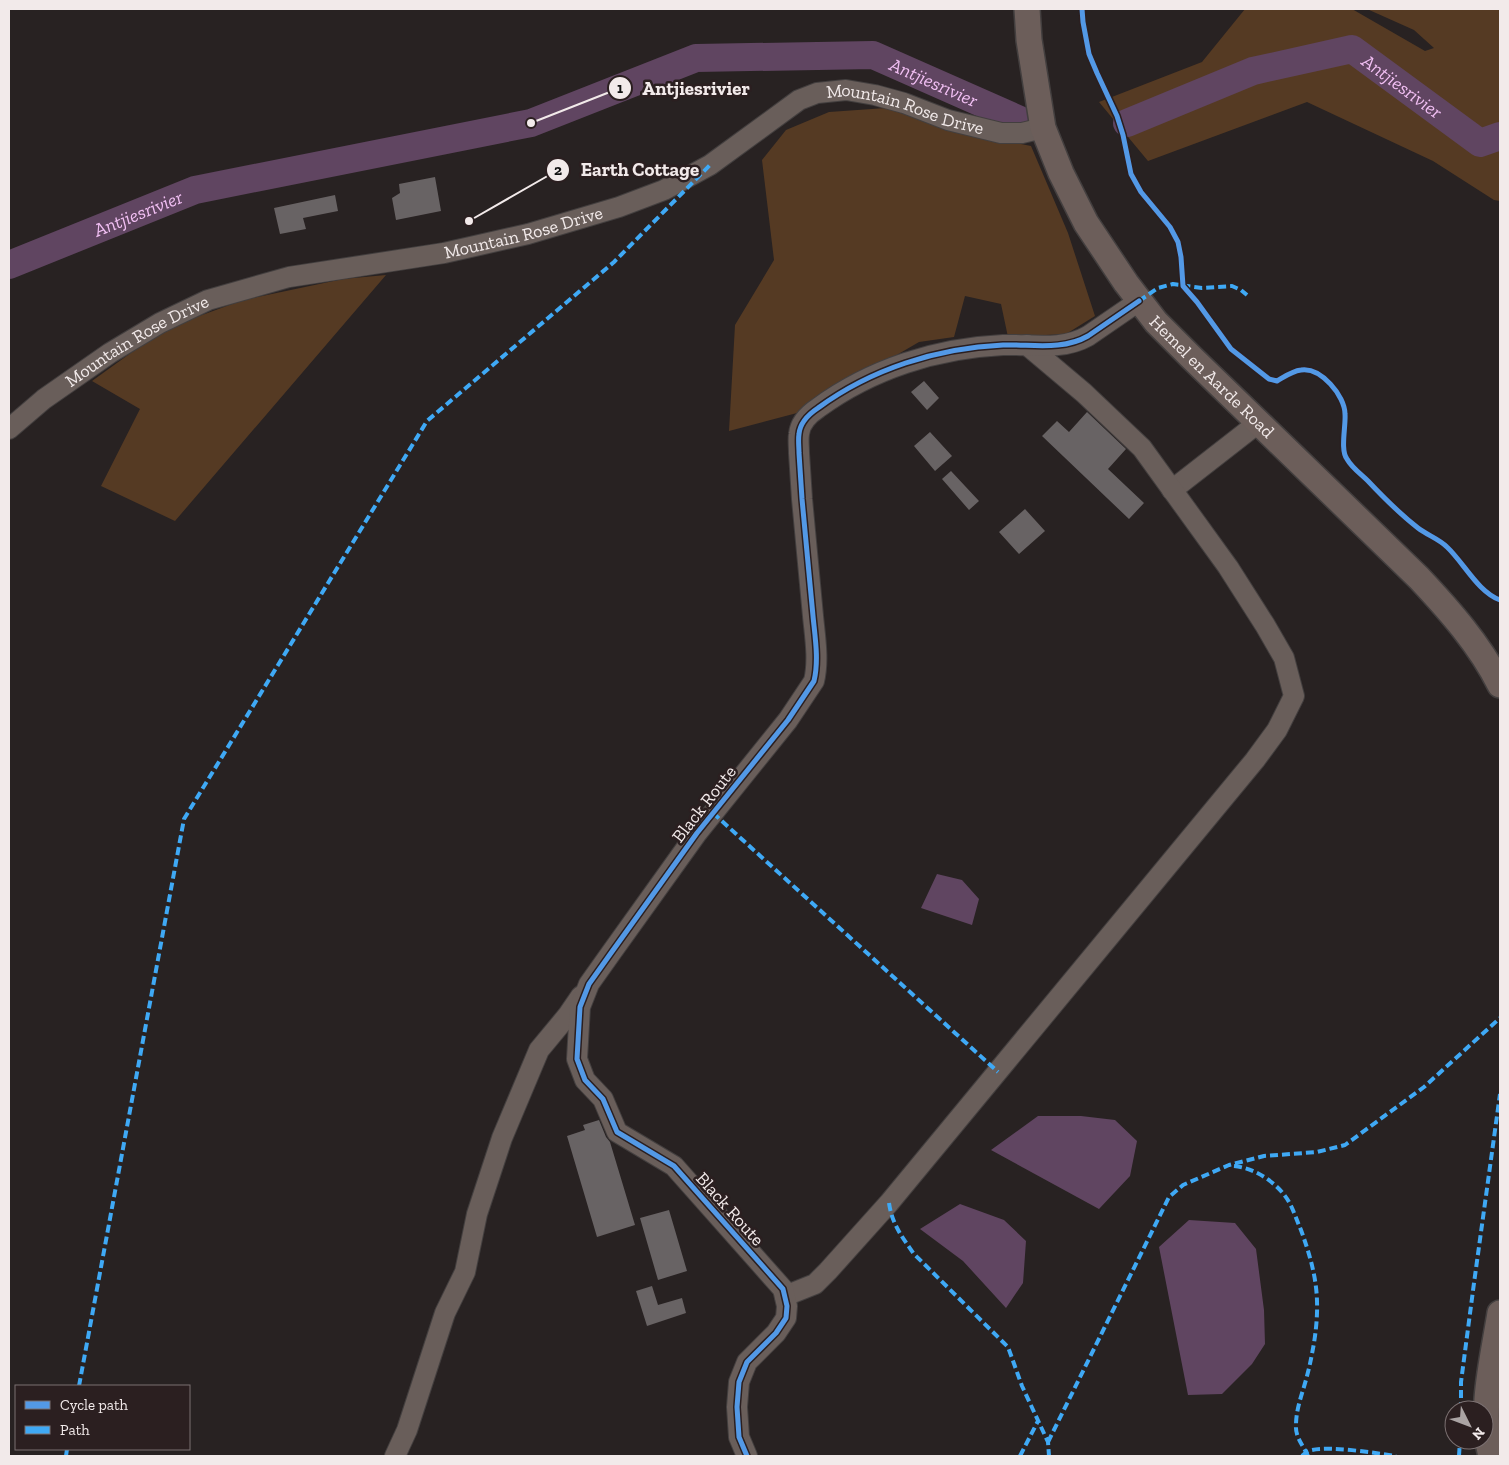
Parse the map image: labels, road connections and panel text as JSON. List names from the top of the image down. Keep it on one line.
{"streets":{"main road":["Hemel en Aarde Road"],"street":["Mountain Rose Drive","Black Route"]},"crossings":[["Mountain Rose Drive","Hemel en Aarde Road"],["Hemel en Aarde Road","Black Route"]],"water":["Antjiesrivier"],"places":["Antjiesrivier","Earth Cottage"],"legend":["Cycle path","Path"],"north":"bottom right"}
